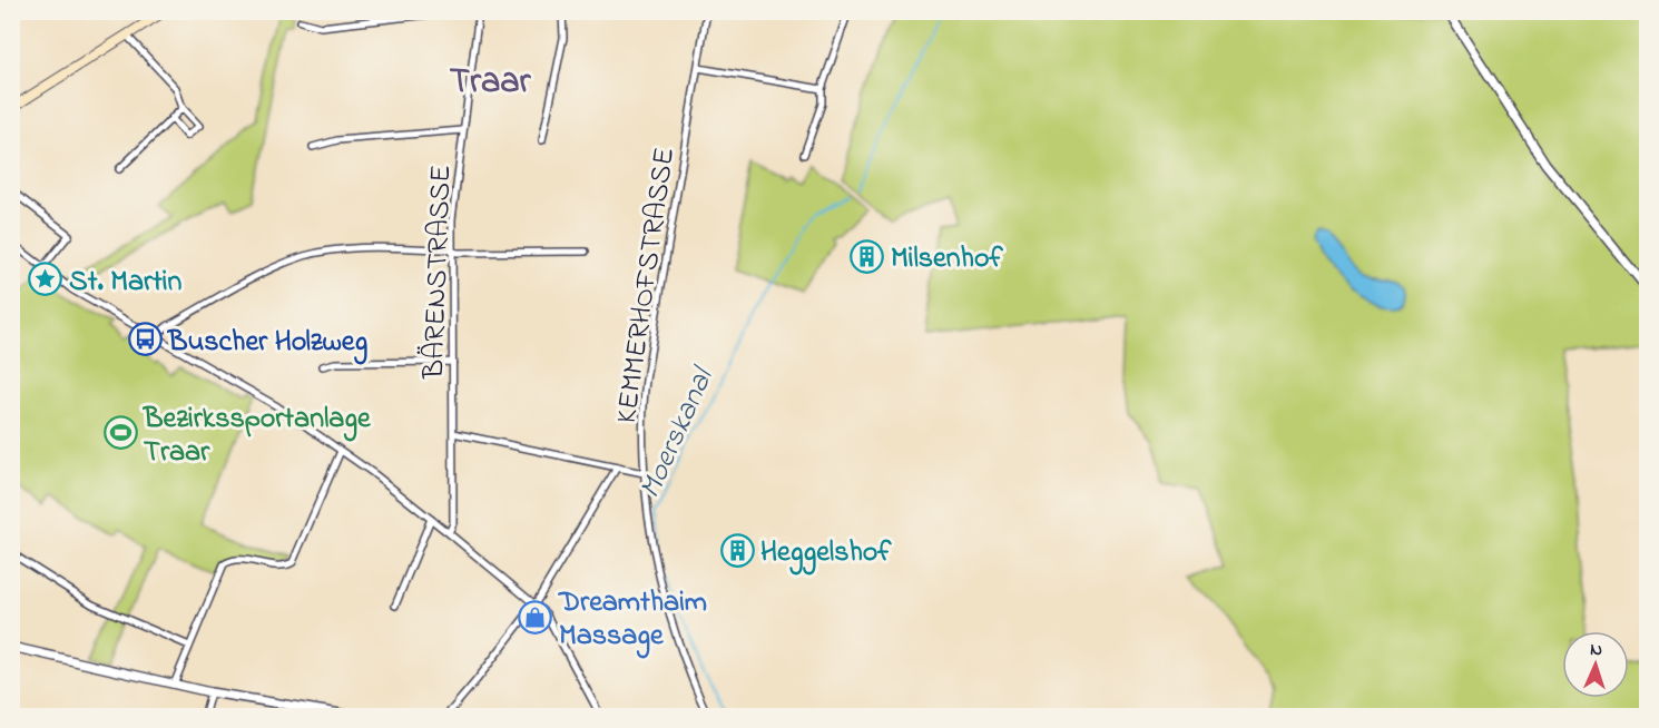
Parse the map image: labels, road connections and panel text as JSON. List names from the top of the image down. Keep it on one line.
{"streets":{"street":["BÄRENSTRASSE","KEMMERHOFSTRASSE"]},"districts":["Traar"],"water":["Moerskanal"],"places":{"building":["Milsenhof","Heggelshof"],"place":["St. Martin"],"bus stop":["Buscher Holzweg"],"sports":["Bezirkssportanlage Traar"],"shop":["Dreamthaim Massage"]},"north":"top"}
